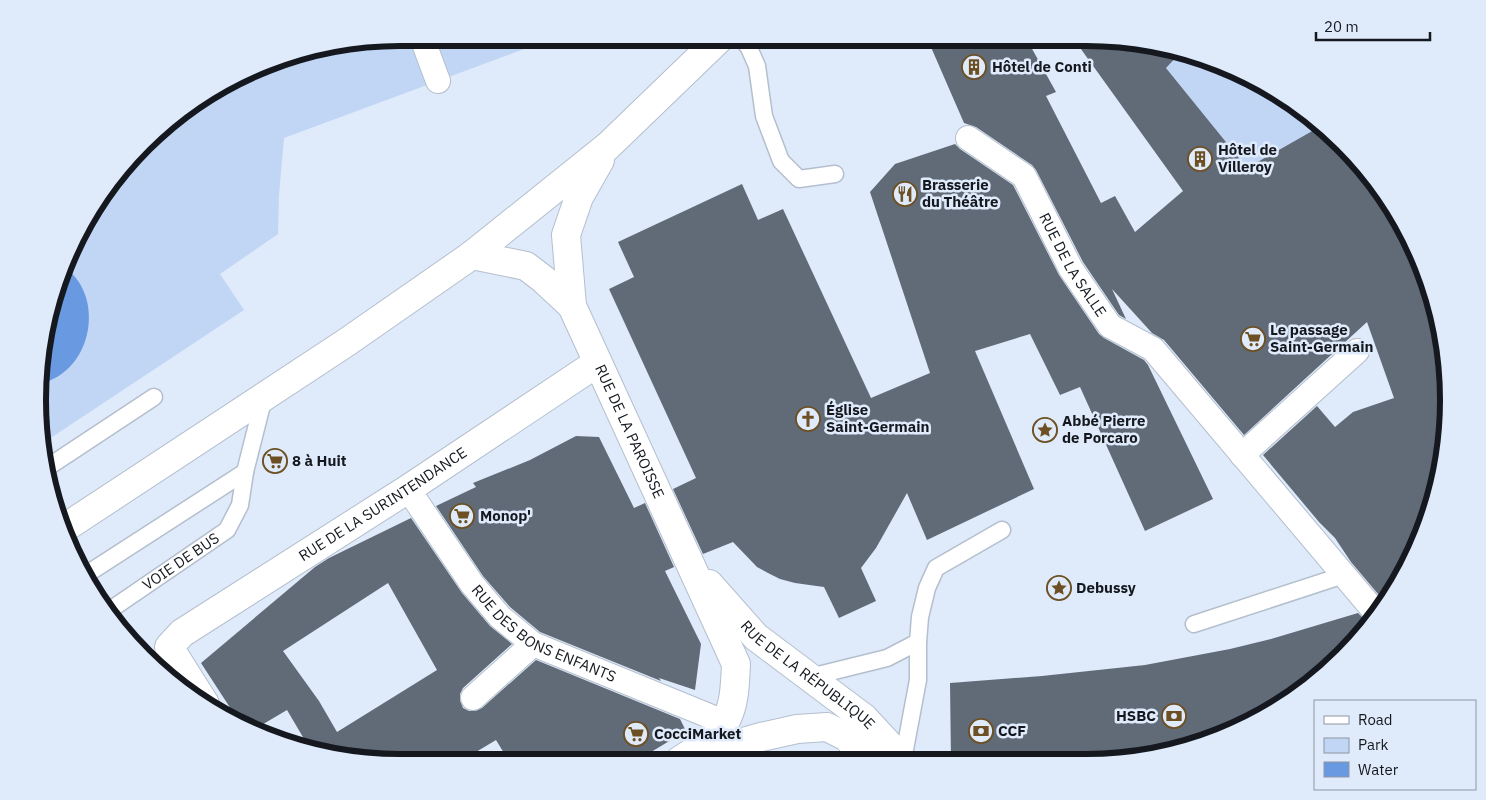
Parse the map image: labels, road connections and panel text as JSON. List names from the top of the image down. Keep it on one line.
{"streets":{"main road":["RUE DE LA PAROISSE","RUE DE LA SURINTENDANCE","RUE DE LA RÉPUBLIQUE"],"street":["RUE DE LA SALLE","RUE DES BONS ENFANTS"],"lane":["VOIE DE BUS"]},"crossings":[["RUE DE LA PAROISSE","RUE DE LA SURINTENDANCE"],["RUE DE LA PAROISSE","RUE DES BONS ENFANTS"],["RUE DE LA PAROISSE","RUE DE LA RÉPUBLIQUE"],["RUE DE LA SURINTENDANCE","RUE DES BONS ENFANTS"]],"places":{"building":["Hôtel de Conti","Hôtel de Villeroy"],"restaurant":["Brasserie du Théâtre"],"supermarket":["Le passage Saint-Germain","8 à Huit","Monop'","CocciMarket"],"church":["Église Saint-Germain"],"place":["Abbé Pierre de Porcaro","Debussy"],"bank":["HSBC","CCF"]},"legend":["Road","Park","Water"],"scale_bar":"20 m"}
